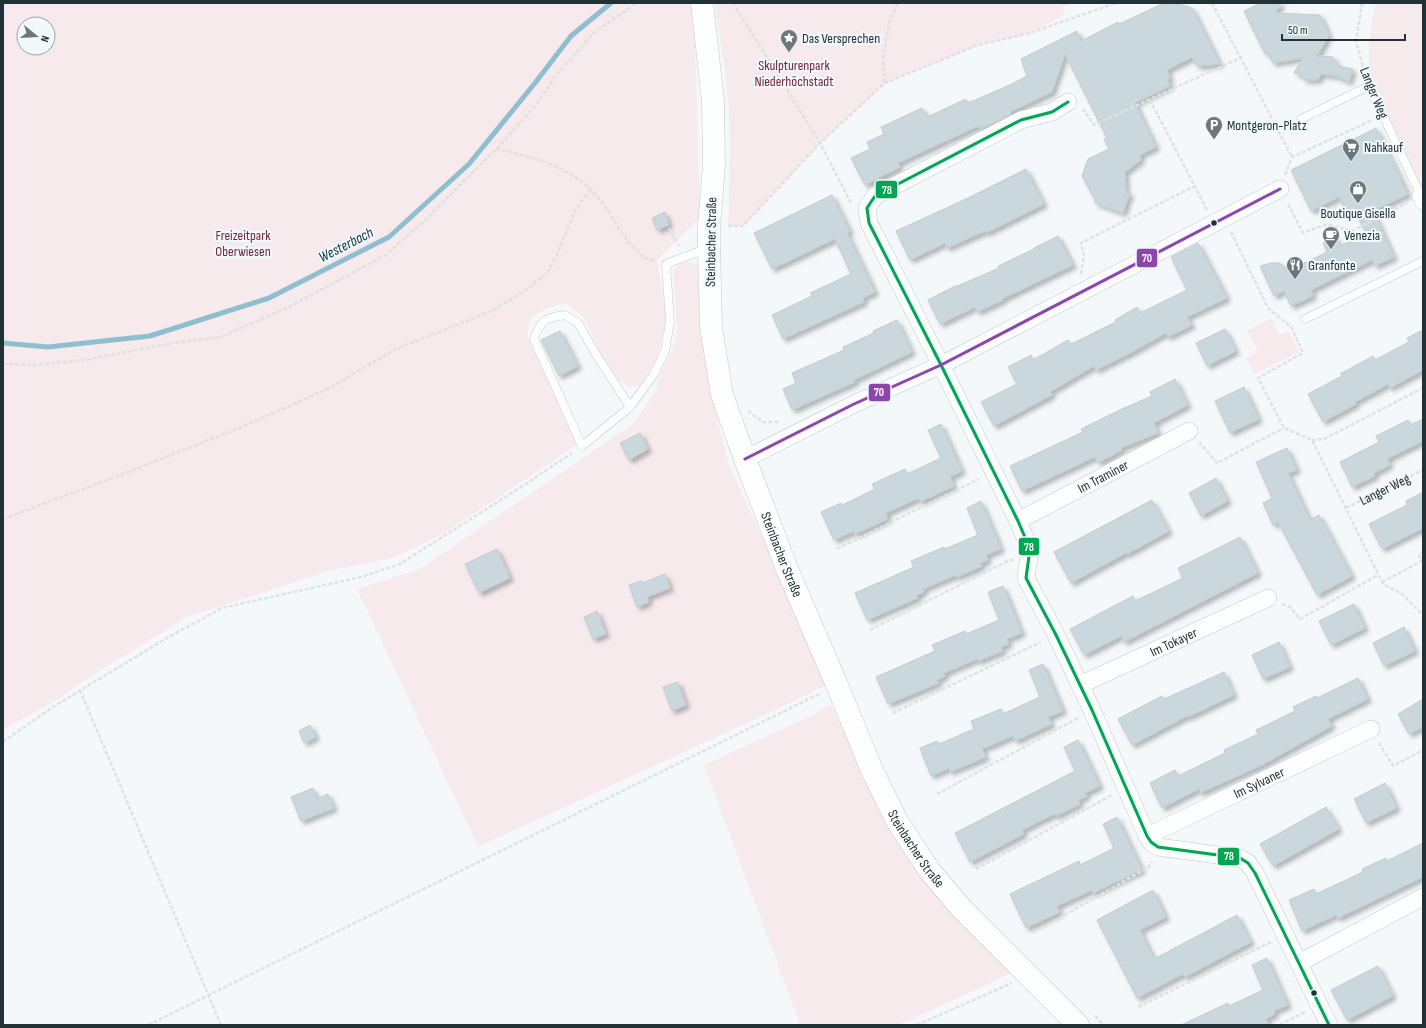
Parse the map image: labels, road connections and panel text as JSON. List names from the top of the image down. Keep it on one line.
{"streets":{"main road":["Steinbacher Straße"],"street":["Im Traminer","Im Tokayer","Im Sylvaner"],"lane":["Langer Weg"]},"water":["Westerbach"],"parks":["Skulpturenpark Niederhöchstadt","Freizeitpark Oberwiesen"],"places":{"place":["Das Versprechen"],"parking":["Montgeron-Platz"],"supermarket":["Nahkauf"],"shop":["Boutique Gisella"],"cafe":["Venezia"],"restaurant":["Granfonte"]},"lines":["transit line 78","transit line 70"],"scale_bar":"50 m","north":"right"}
